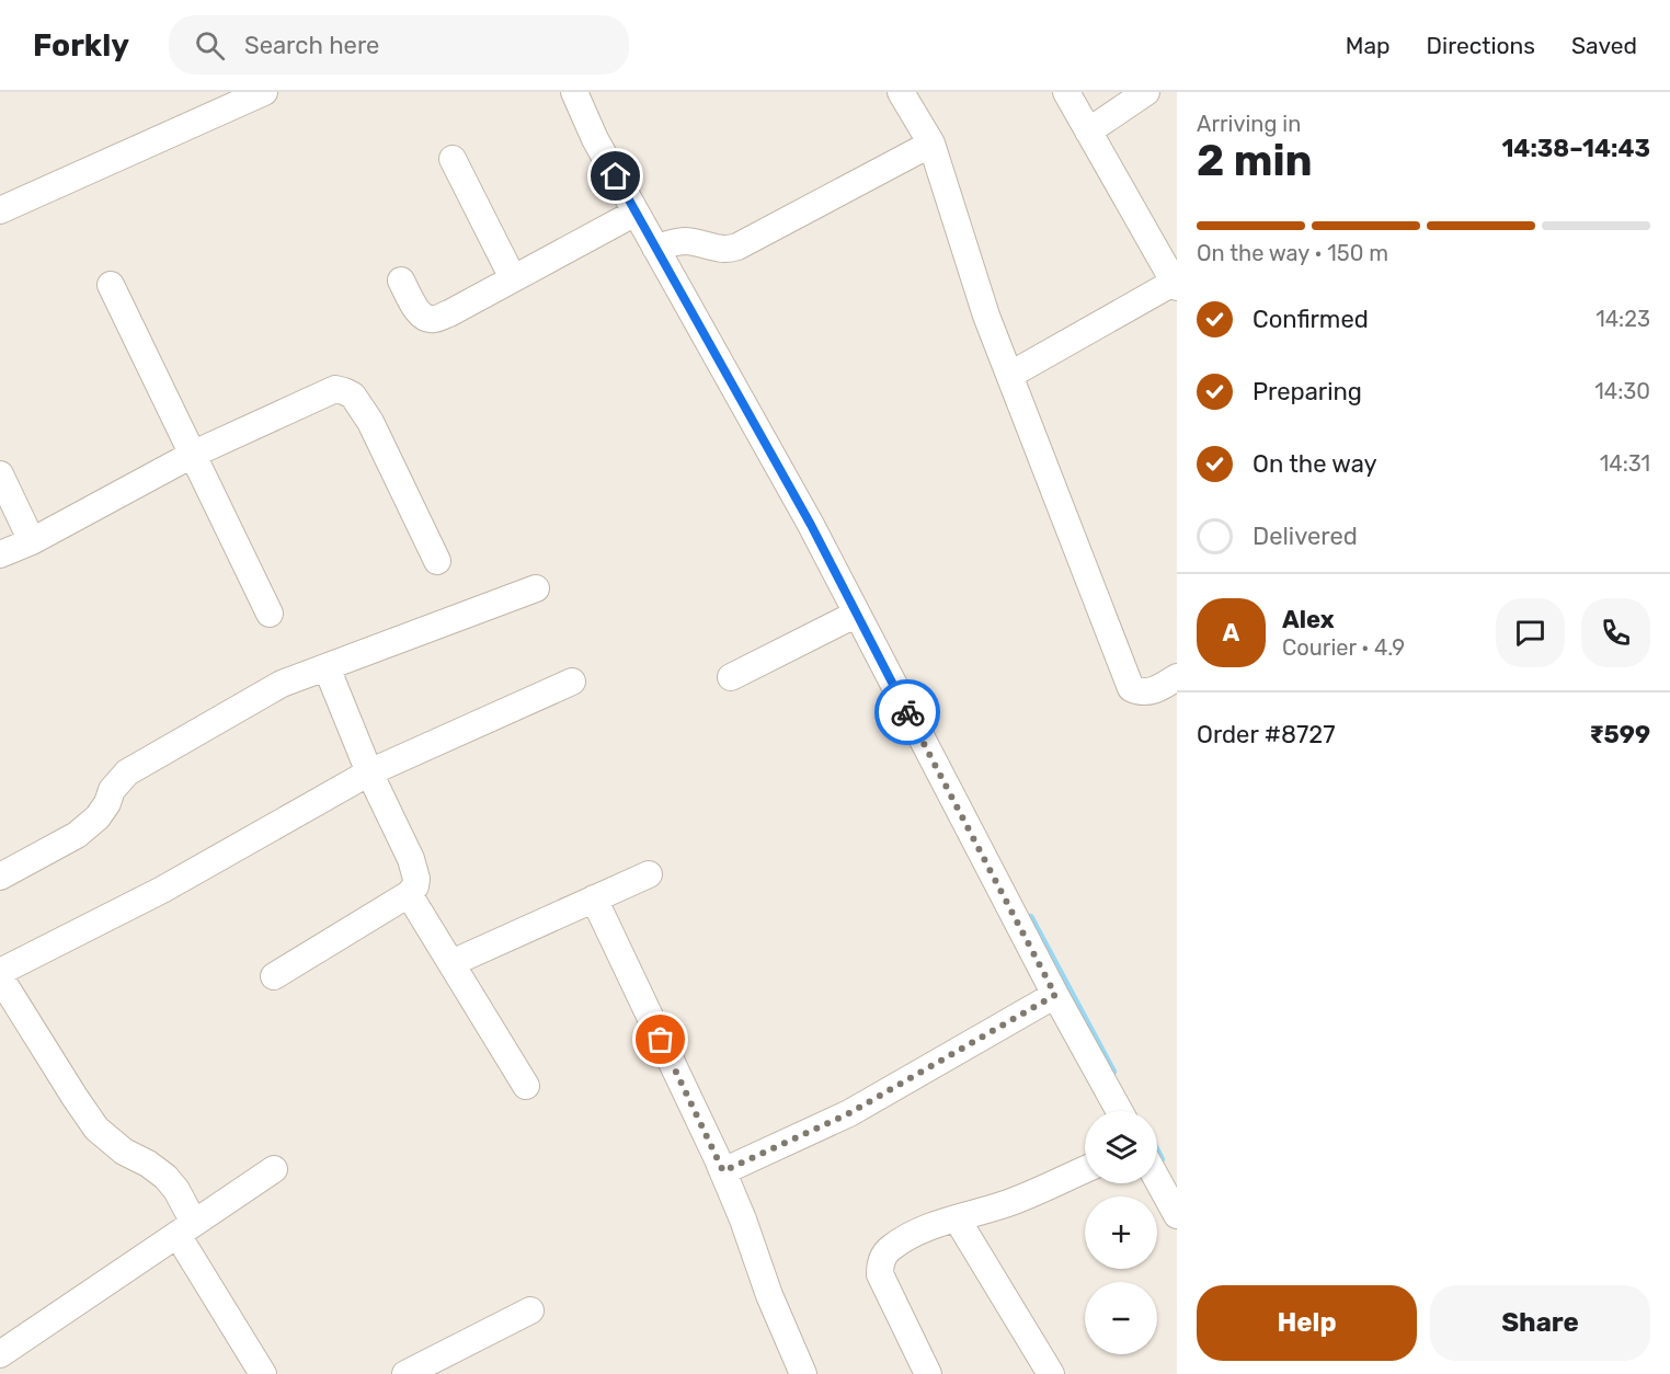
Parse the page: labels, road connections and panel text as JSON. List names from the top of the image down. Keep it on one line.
{"page":{"header":"Forkly","search":"Search here","nav":["Map","Directions","Saved"],"heading":["2 min","Arriving in","14:38–14:43"],"panel":["Alex","Courier · 4.9","Order #8727","₹599"],"bar":"On the way · 150 m","list":[["Confirmed","14:23"],["Preparing","14:30"],["On the way","14:31"],"Delivered"],"round":"A","map_buttons":["+","−"],"buttons":["Help","Share"]}}
